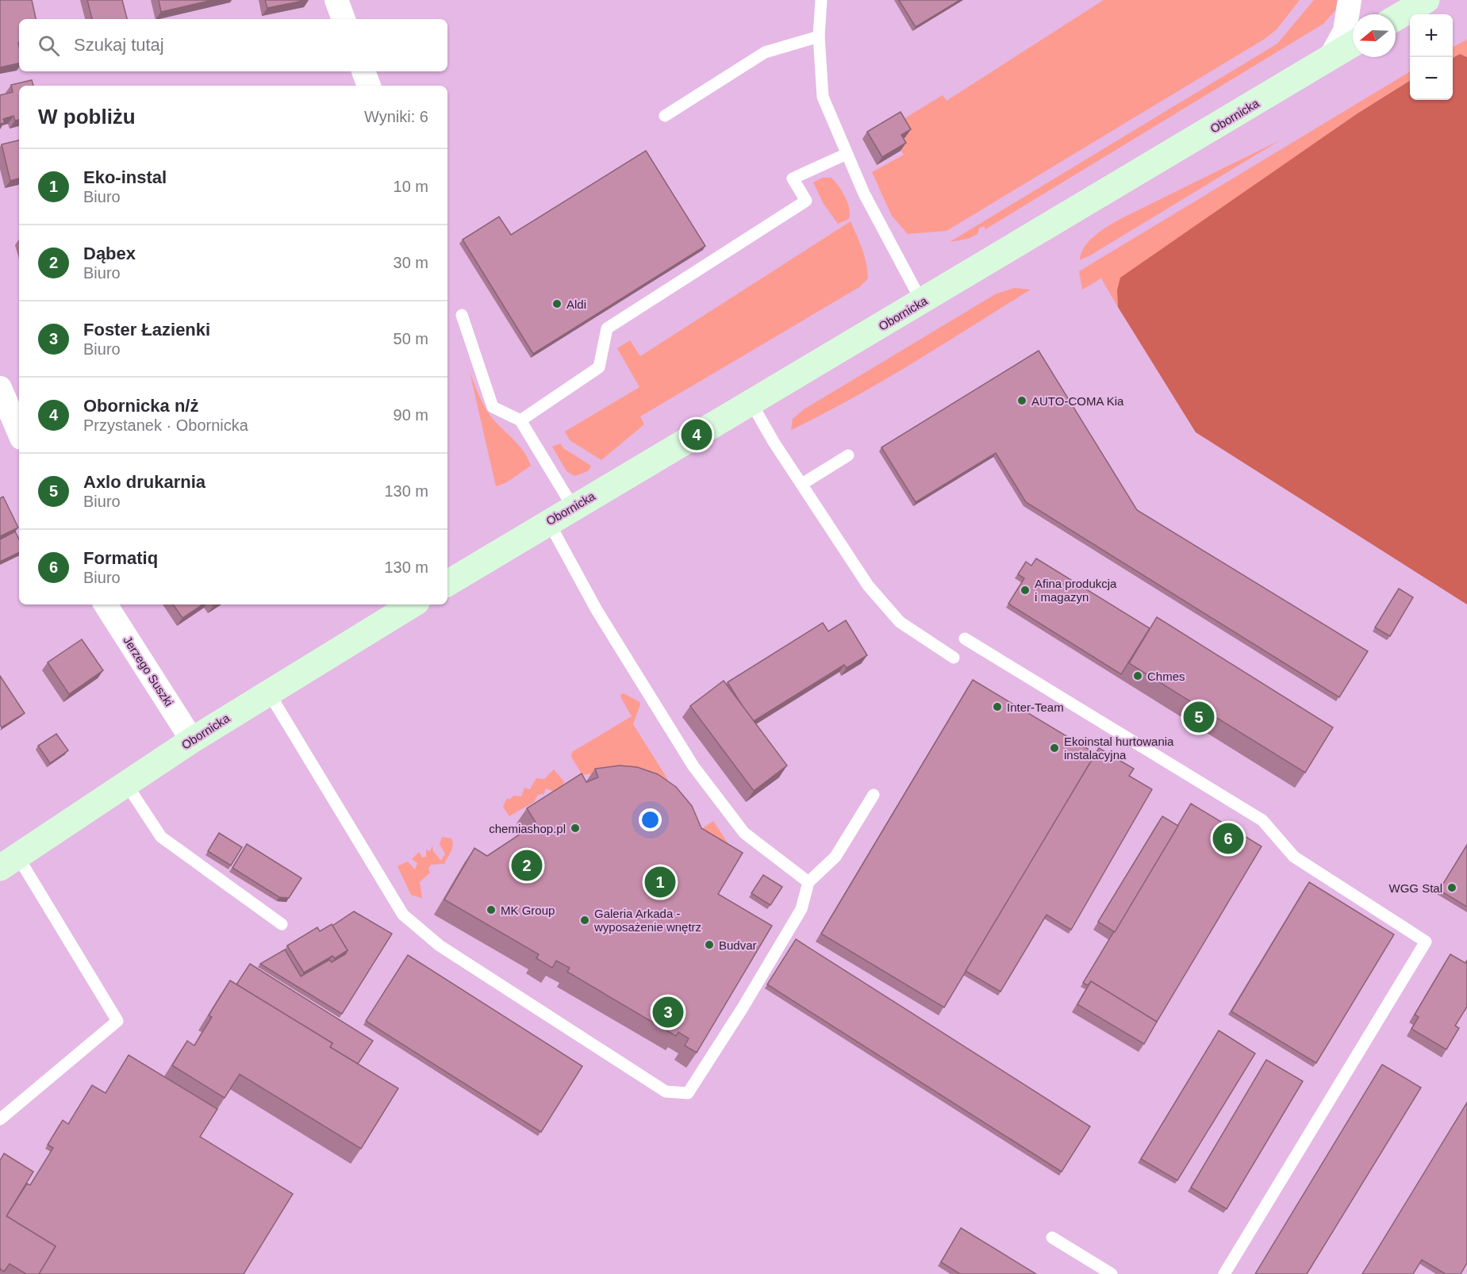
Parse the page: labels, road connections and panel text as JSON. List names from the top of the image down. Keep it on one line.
{"streets":{"main road":["Obornicka"],"street":["Jerzego Suszki"]},"crossings":[["Obornicka","Jerzego Suszki"]],"places":["Aldi","AUTO-COMA Kia","Afina produkcja i magazyn","Chmes","Inter-Team","Ekoinstal hurtowania instalacyjna","chemiashop.pl","WGG Stal","MK Group","Galeria Arkada - wyposażenie wnętrz","Budvar"],"north":"left","page":{"map_buttons":["+","−"],"search":"Szukaj tutaj","heading":["W pobliżu","Wyniki: 6"],"list":[{"mark":"1","name":"Eko-instal","note":"Biuro","value":"10 m"},{"mark":"2","name":"Dąbex","note":"Biuro","value":"30 m"},{"mark":"3","name":"Foster Łazienki","note":"Biuro","value":"50 m"},{"mark":"4","name":"Obornicka n/ż","note":"Przystanek · Obornicka","value":"90 m"},{"mark":"5","name":"Axlo drukarnia","note":"Biuro","value":"130 m"},{"mark":"6","name":"Formatiq","note":"Biuro","value":"130 m"}],"pins":["4","5","6","2","1","3"]}}
